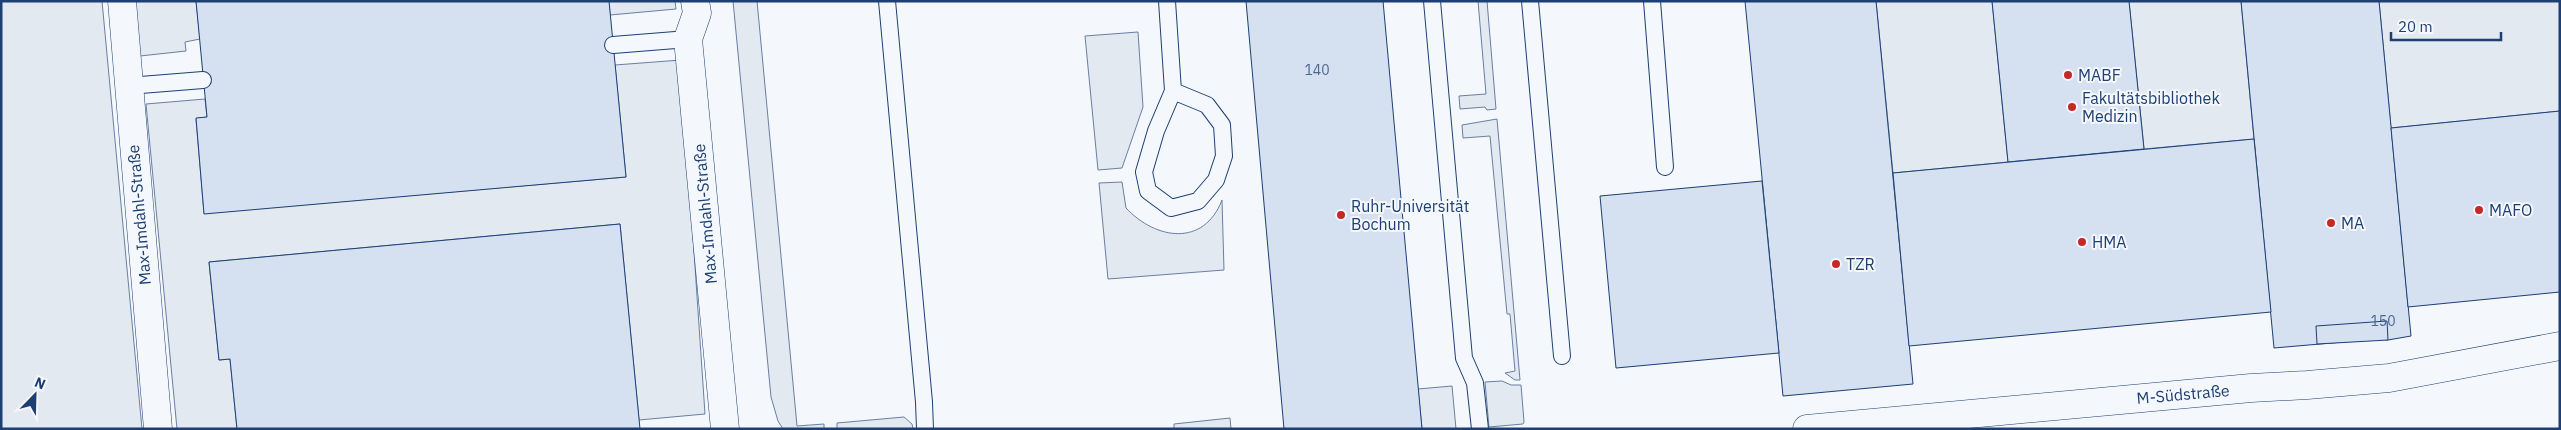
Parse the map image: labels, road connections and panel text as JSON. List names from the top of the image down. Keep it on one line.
{"streets":{"street":["Max-Imdahl-Straße","M-Südstraße"]},"places":["MABF","Fakultätsbibliothek Medizin","MAFO","Ruhr-Universität Bochum","MA","HMA","TZR"],"house_numbers":["140","150"],"scale_bar":"20 m","north":"top right"}
